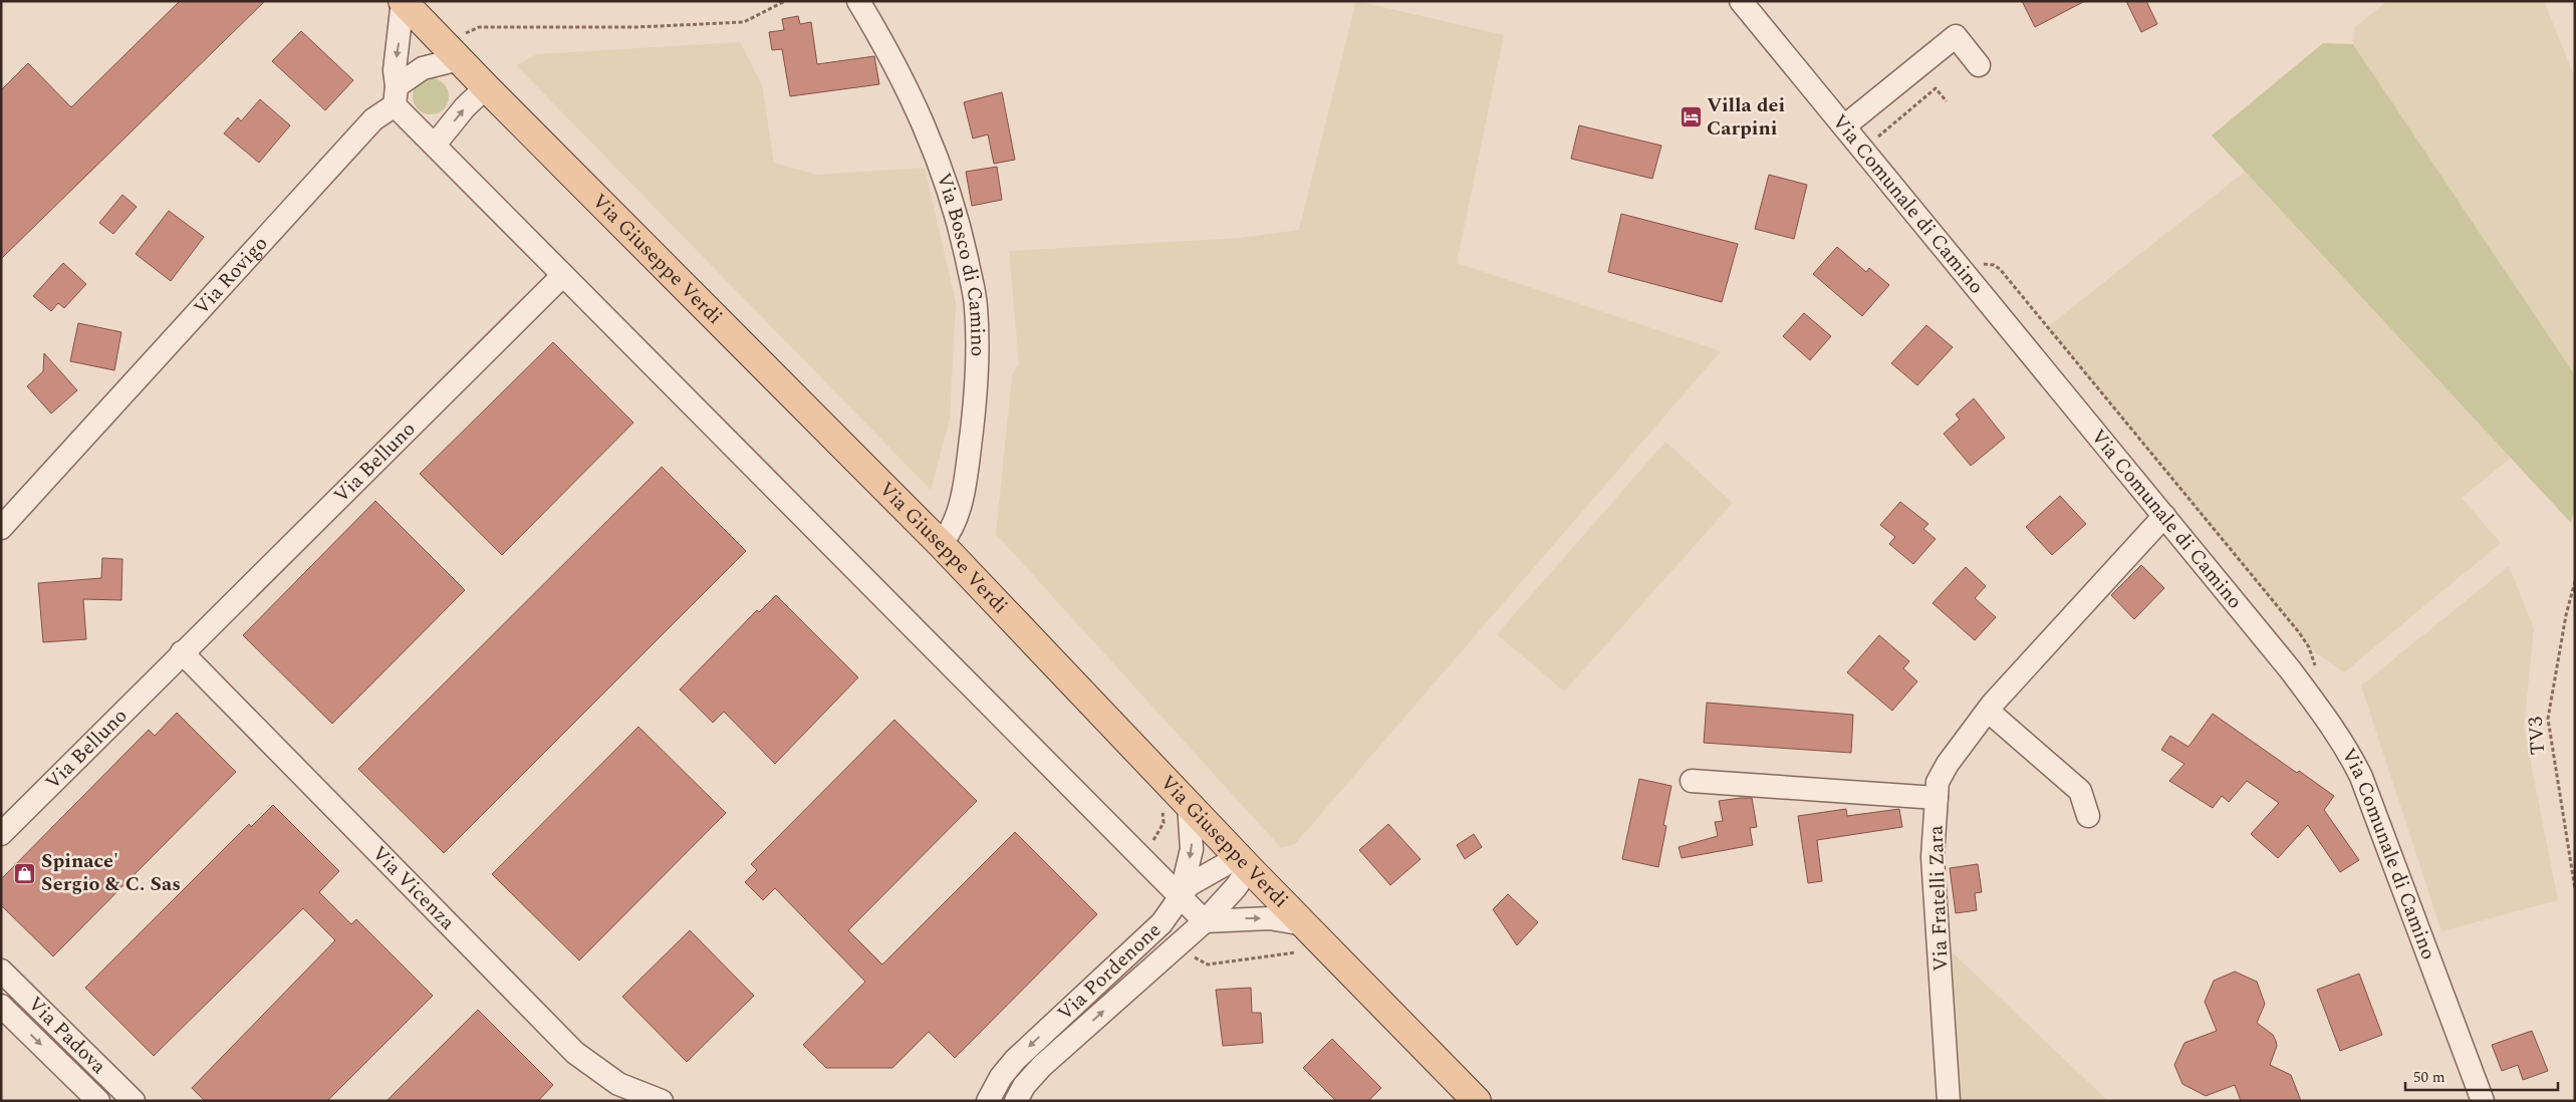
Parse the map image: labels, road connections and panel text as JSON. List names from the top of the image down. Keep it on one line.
{"streets":{"main road":["Via Giuseppe Verdi"],"street":["Via Comunale di Camino","Via Bosco di Camino","Via Rovigo","Via Belluno","Via Vicenza","Via Fratelli Zara","Via Pordenone","Via Padova"],"path":["TV3"]},"crossings":[["Via Comunale di Camino","Via Fratelli Zara"],["Via Giuseppe Verdi","Via Bosco di Camino"],["Via Giuseppe Verdi","Via Rovigo"],["Via Giuseppe Verdi","Via Pordenone"],["Via Belluno","Via Vicenza"]],"places":{"hotel":["Villa dei Carpini"],"shop":["Spinace' Sergio & C. Sas"]},"scale_bar":"50 m"}
